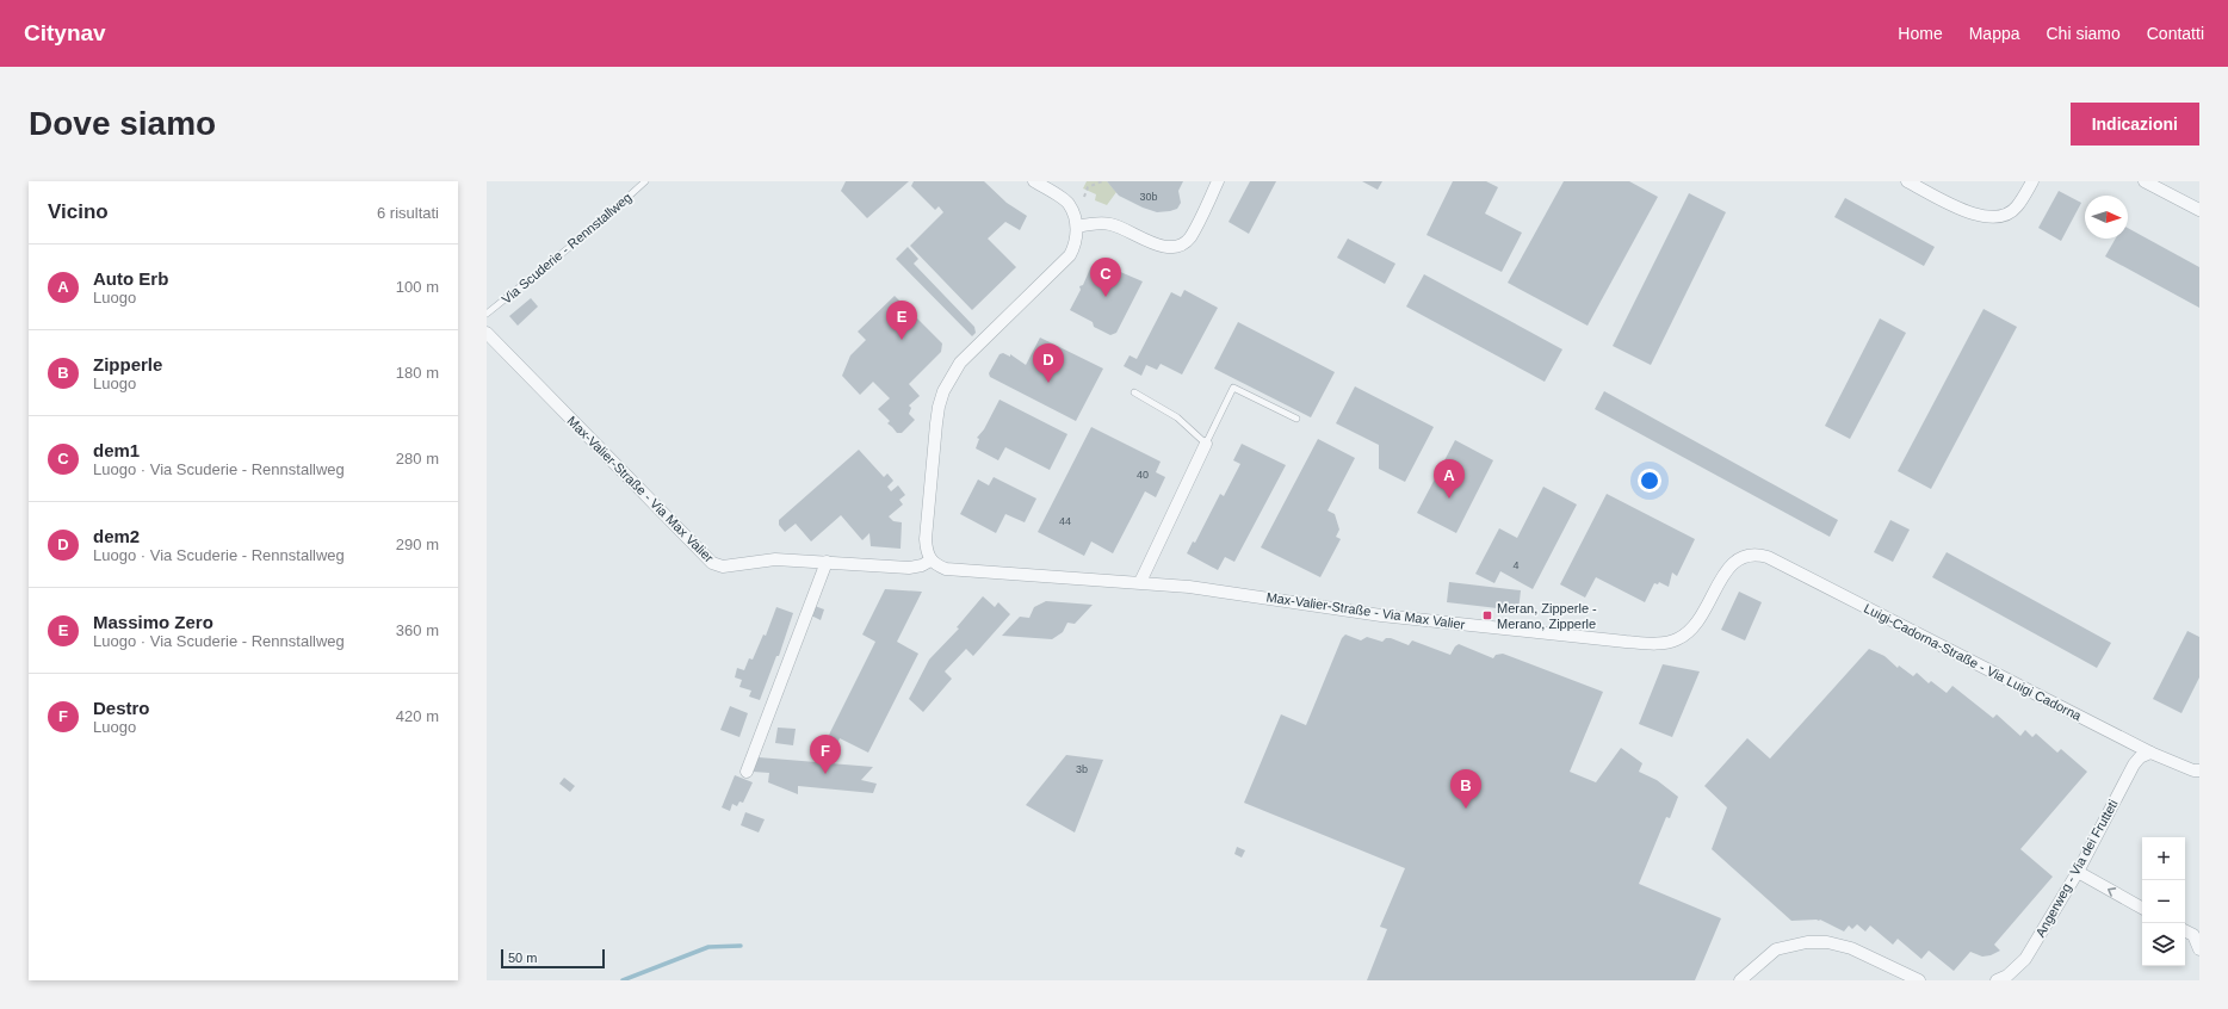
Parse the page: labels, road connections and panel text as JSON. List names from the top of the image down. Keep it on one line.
{"streets":{"street":["Max-Valier-Straße - Via Max Valier","Luigi-Cadorna-Straße - Via Luigi Cadorna","Angerweg - Via dei Frutteti"],"lane":["Via Scuderie - Rennstallweg"]},"crossings":[["Max-Valier-Straße - Via Max Valier","Luigi-Cadorna-Straße - Via Luigi Cadorna"],["Luigi-Cadorna-Straße - Via Luigi Cadorna","Angerweg - Via dei Frutteti"]],"places":{"transit":["Meran, Zipperle - Merano, Zipperle"]},"house_numbers":["30b","40","44","4","3b"],"scale_bar":"50 m","north":"right","page":{"header":"Citynav","nav":["Home","Mappa","Chi siamo","Contatti"],"buttons":"Indicazioni","title":"Dove siamo","heading":["Vicino","6 risultati"],"list":[{"mark":"A","name":"Auto Erb","note":"Luogo","value":"100 m"},{"mark":"B","name":"Zipperle","note":"Luogo","value":"180 m"},{"mark":"C","name":"dem1","note":"Luogo · Via Scuderie - Rennstallweg","value":"280 m"},{"mark":"D","name":"dem2","note":"Luogo · Via Scuderie - Rennstallweg","value":"290 m"},{"mark":"E","name":"Massimo Zero","note":"Luogo · Via Scuderie - Rennstallweg","value":"360 m"},{"mark":"F","name":"Destro","note":"Luogo","value":"420 m"}],"pins":["C","E","D","A","F","B"],"map_buttons":["+","−"],"scale":"50 m"}}
